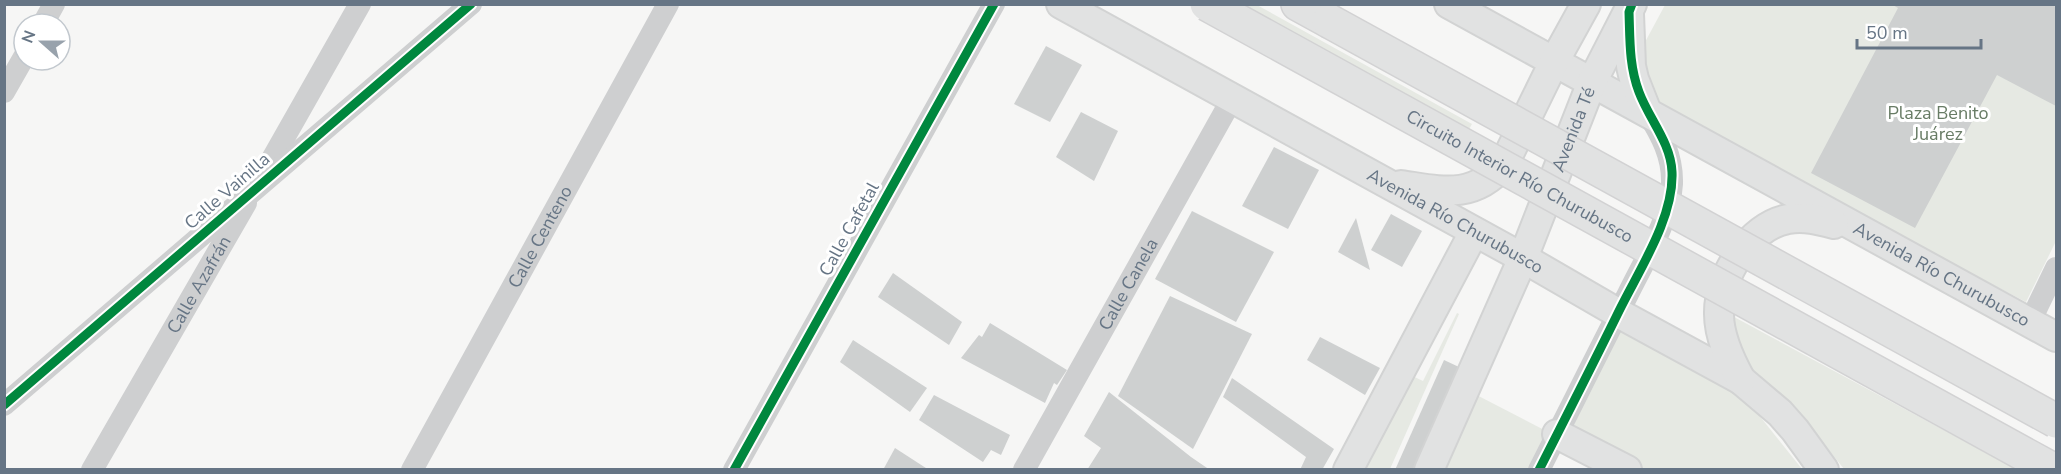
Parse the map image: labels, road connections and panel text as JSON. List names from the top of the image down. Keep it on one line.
{"streets":{"highway":["Circuito Interior Río Churubusco"],"main road":["Avenida Té","Avenida Río Churubusco"],"street":["Calle Vainilla","Calle Cafetal","Calle Centeno","Calle Azafrán","Calle Canela"]},"crossings":[["Avenida Té","Avenida Río Churubusco"],["Calle Vainilla","Calle Azafrán"],["Avenida Río Churubusco","Calle Canela"]],"parks":["Plaza Benito Juárez"],"scale_bar":"50 m","north":"left"}
